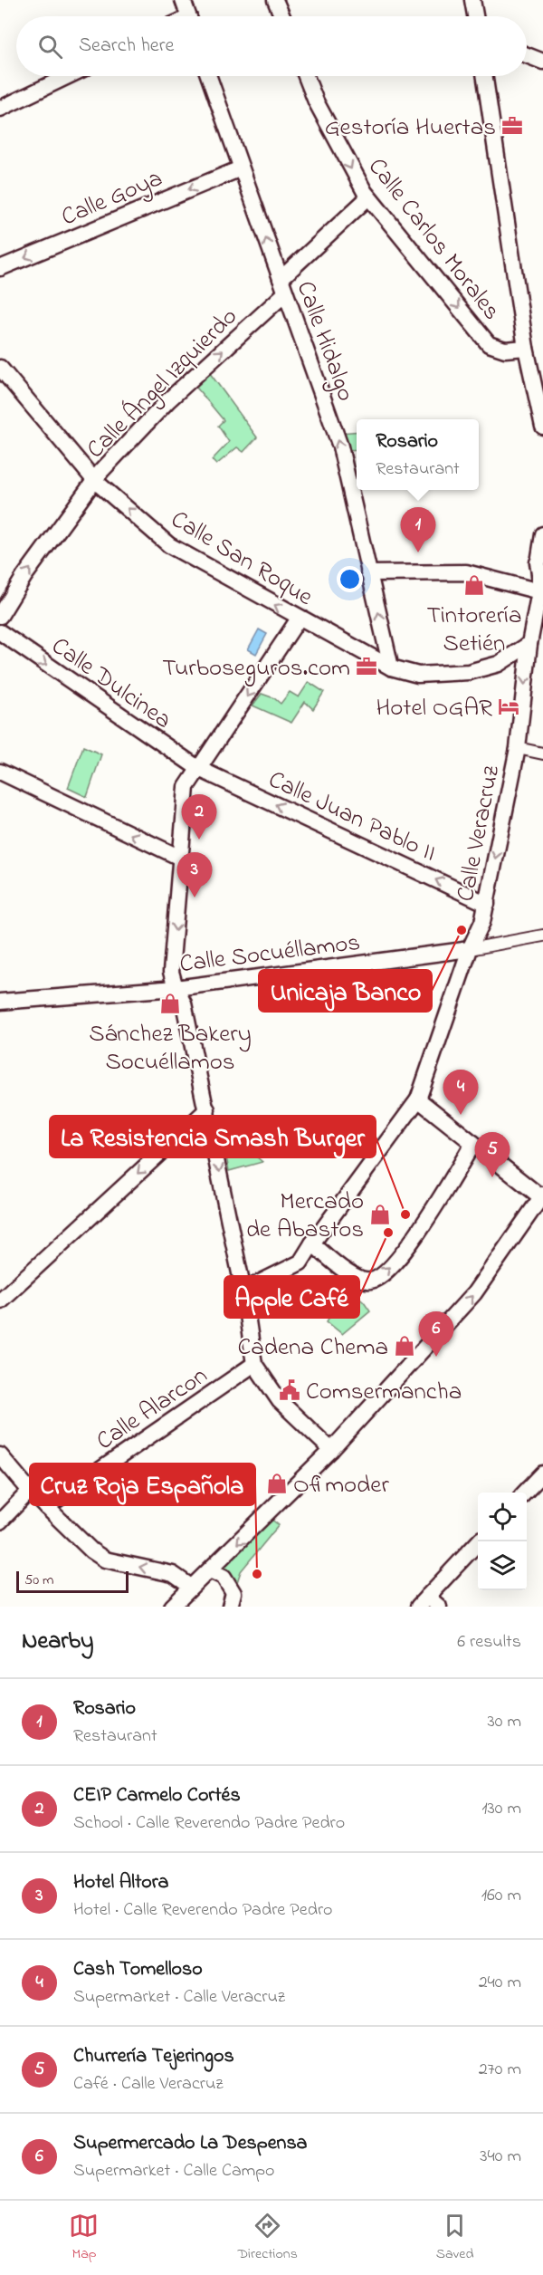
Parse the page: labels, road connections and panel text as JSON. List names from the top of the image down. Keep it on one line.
{"streets":{"street":["Calle Goya","Calle Carlos Morales","Calle Hidalgo","Calle Ángel Izquierdo","Calle San Roque","Calle Dulcinea","Calle Juan Pablo II","Calle Veracruz","Calle Socuéllamos","Calle Alarcon"]},"crossings":[["Calle Goya","Calle Hidalgo"],["Calle Hidalgo","Calle Ángel Izquierdo"],["Calle Hidalgo","Calle San Roque"],["Calle Ángel Izquierdo","Calle San Roque"],["Calle San Roque","Calle Veracruz"],["Calle Dulcinea","Calle Juan Pablo II"],["Calle Juan Pablo II","Calle Veracruz"],["Calle Veracruz","Calle Socuéllamos"]],"one_way":["Calle Goya","Calle Carlos Morales","Calle Hidalgo","Calle Ángel Izquierdo","Calle San Roque","Calle Juan Pablo II"],"places":{"office":["Gestoría Huertas","Turboseguros.com"],"shop":["Tintorería Setién","Sánchez Bakery Socuéllamos","Mercado de Abastos","Cadena Chema","Ofimoder"],"hotel":["Hotel OGAR"],"other":["Unicaja Banco","La Resistencia Smash Burger","Apple Café","Cruz Roja Española"],"public building":["Comsermancha"]},"scale_bar":"50 m","page":{"search":"Search here","popup":["Rosario","Restaurant"],"pins":["1","2","3","4","5","6"],"scale":"50 m","heading":["Nearby","6 results"],"list":[{"mark":"1","name":"Rosario","note":"Restaurant","value":"30 m"},{"mark":"2","name":"CEIP Carmelo Cortés","note":"School · Calle Reverendo Padre Pedro","value":"130 m"},{"mark":"3","name":"Hotel Altora","note":"Hotel · Calle Reverendo Padre Pedro","value":"160 m"},{"mark":"4","name":"Cash Tomelloso","note":"Supermarket · Calle Veracruz","value":"240 m"},{"mark":"5","name":"Churrería Tejeringos","note":"Café · Calle Veracruz","value":"270 m"},{"mark":"6","name":"Supermercado La Despensa","note":"Supermarket · Calle Campo","value":"340 m"}],"nav":["Map","Directions","Saved"]}}
